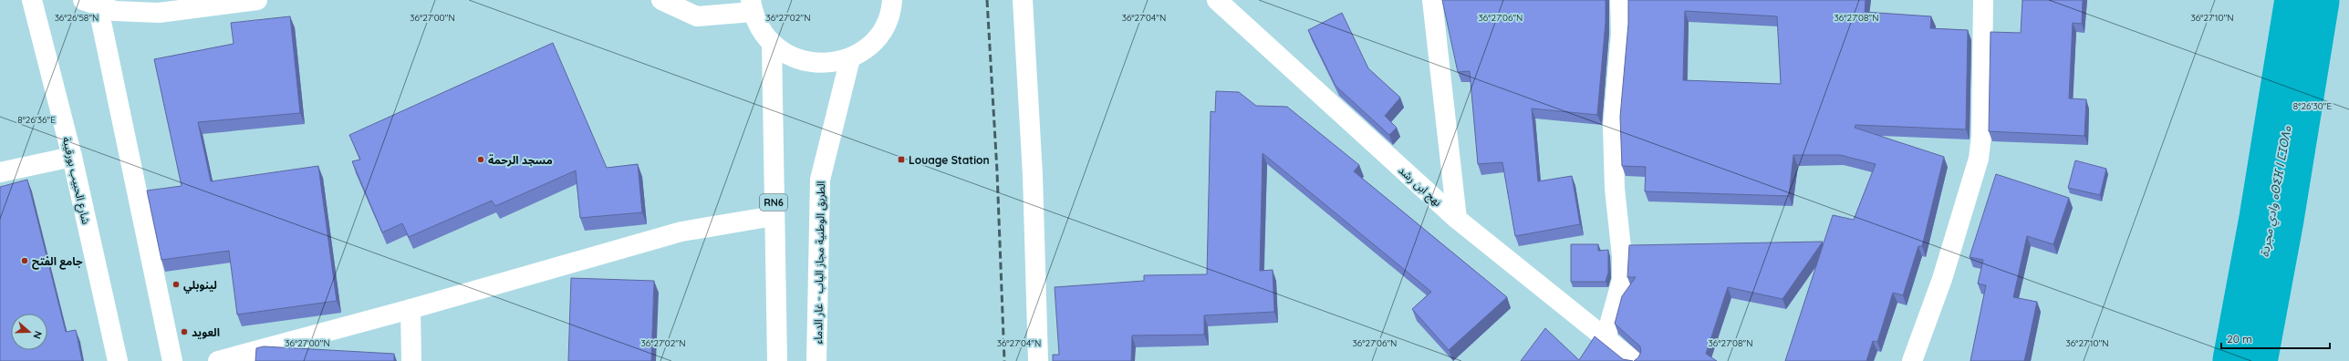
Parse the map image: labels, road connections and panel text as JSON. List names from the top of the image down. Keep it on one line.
{"streets":{"street":["شارع الحبيب بورقيبة","نهج ابن رشد","RN6","الطريق الوطنية مجاز الباب - غار الدماء"]},"water":["وادي مجردة ⴰⵙⵉⴼ ⵏ ⵎⵊⵔⴷⴰ"],"places":{"other":["مسجد الرحمة","جامع الفتح","لينوبلي","العويد"],"transit":["Louage Station"]},"scale_bar":"20 m","north":"right","coordinates":["36°26'58\"N","36°27'00\"N","36°27'02\"N","36°27'04\"N","36°27'06\"N","36°27'08\"N","36°27'10\"N","8°26'30\"E","8°26'36\"E"]}
